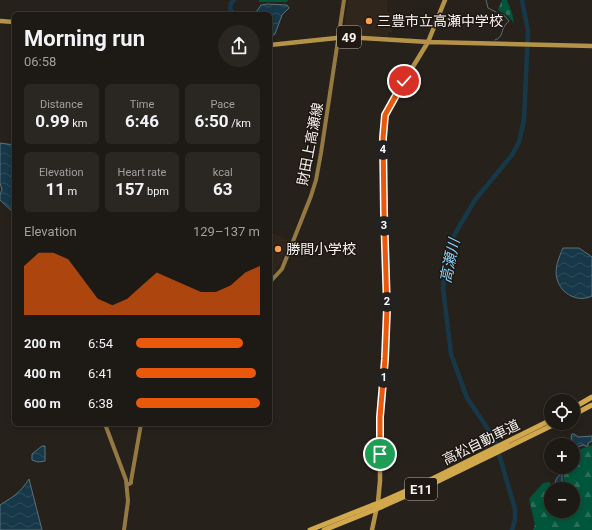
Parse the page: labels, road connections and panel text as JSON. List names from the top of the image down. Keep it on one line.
{"streets":{"highway":["高松自動車道","E11"],"main road":["49","財田上高瀬線"]},"crossings":[["49","財田上高瀬線"]],"water":["高瀬川"],"places":["三豊市立高瀬中学校","勝間小学校"],"page":{"heading":["Morning run","06:58"],"stats":[["Distance","0.99 km"],["Time","6:46"],["Pace","6:50 /km"],["Elevation","11 m"],["Heart rate","157 bpm"],["kcal","63"]],"pins":["4","3","2","1"],"chart":["Elevation","129–137 m"],"list":[{"name":"200 m","note":"6:54"},{"name":"400 m","note":"6:41"},{"name":"600 m","note":"6:38"}],"map_buttons":["+","−"]}}
